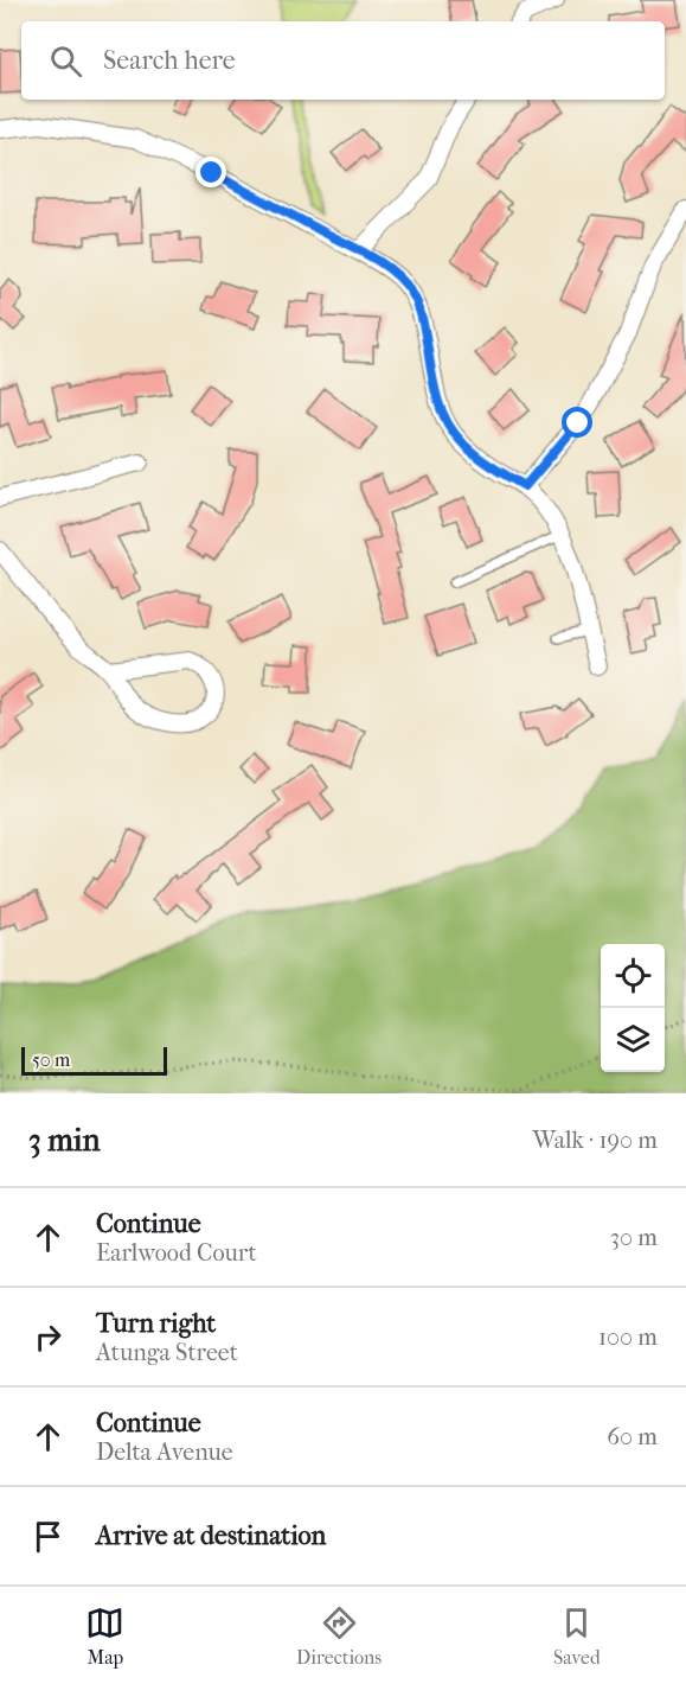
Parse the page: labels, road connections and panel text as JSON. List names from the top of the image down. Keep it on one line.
{"scale_bar":"50 m","page":{"search":"Search here","scale":"50 m","heading":["3 min","Walk · 190 m"],"list":[["Continue","Earlwood Court","30 m"],["Turn right","Atunga Street","100 m"],["Continue","Delta Avenue","60 m"],"Arrive at destination"],"nav":["Map","Directions","Saved"]}}
